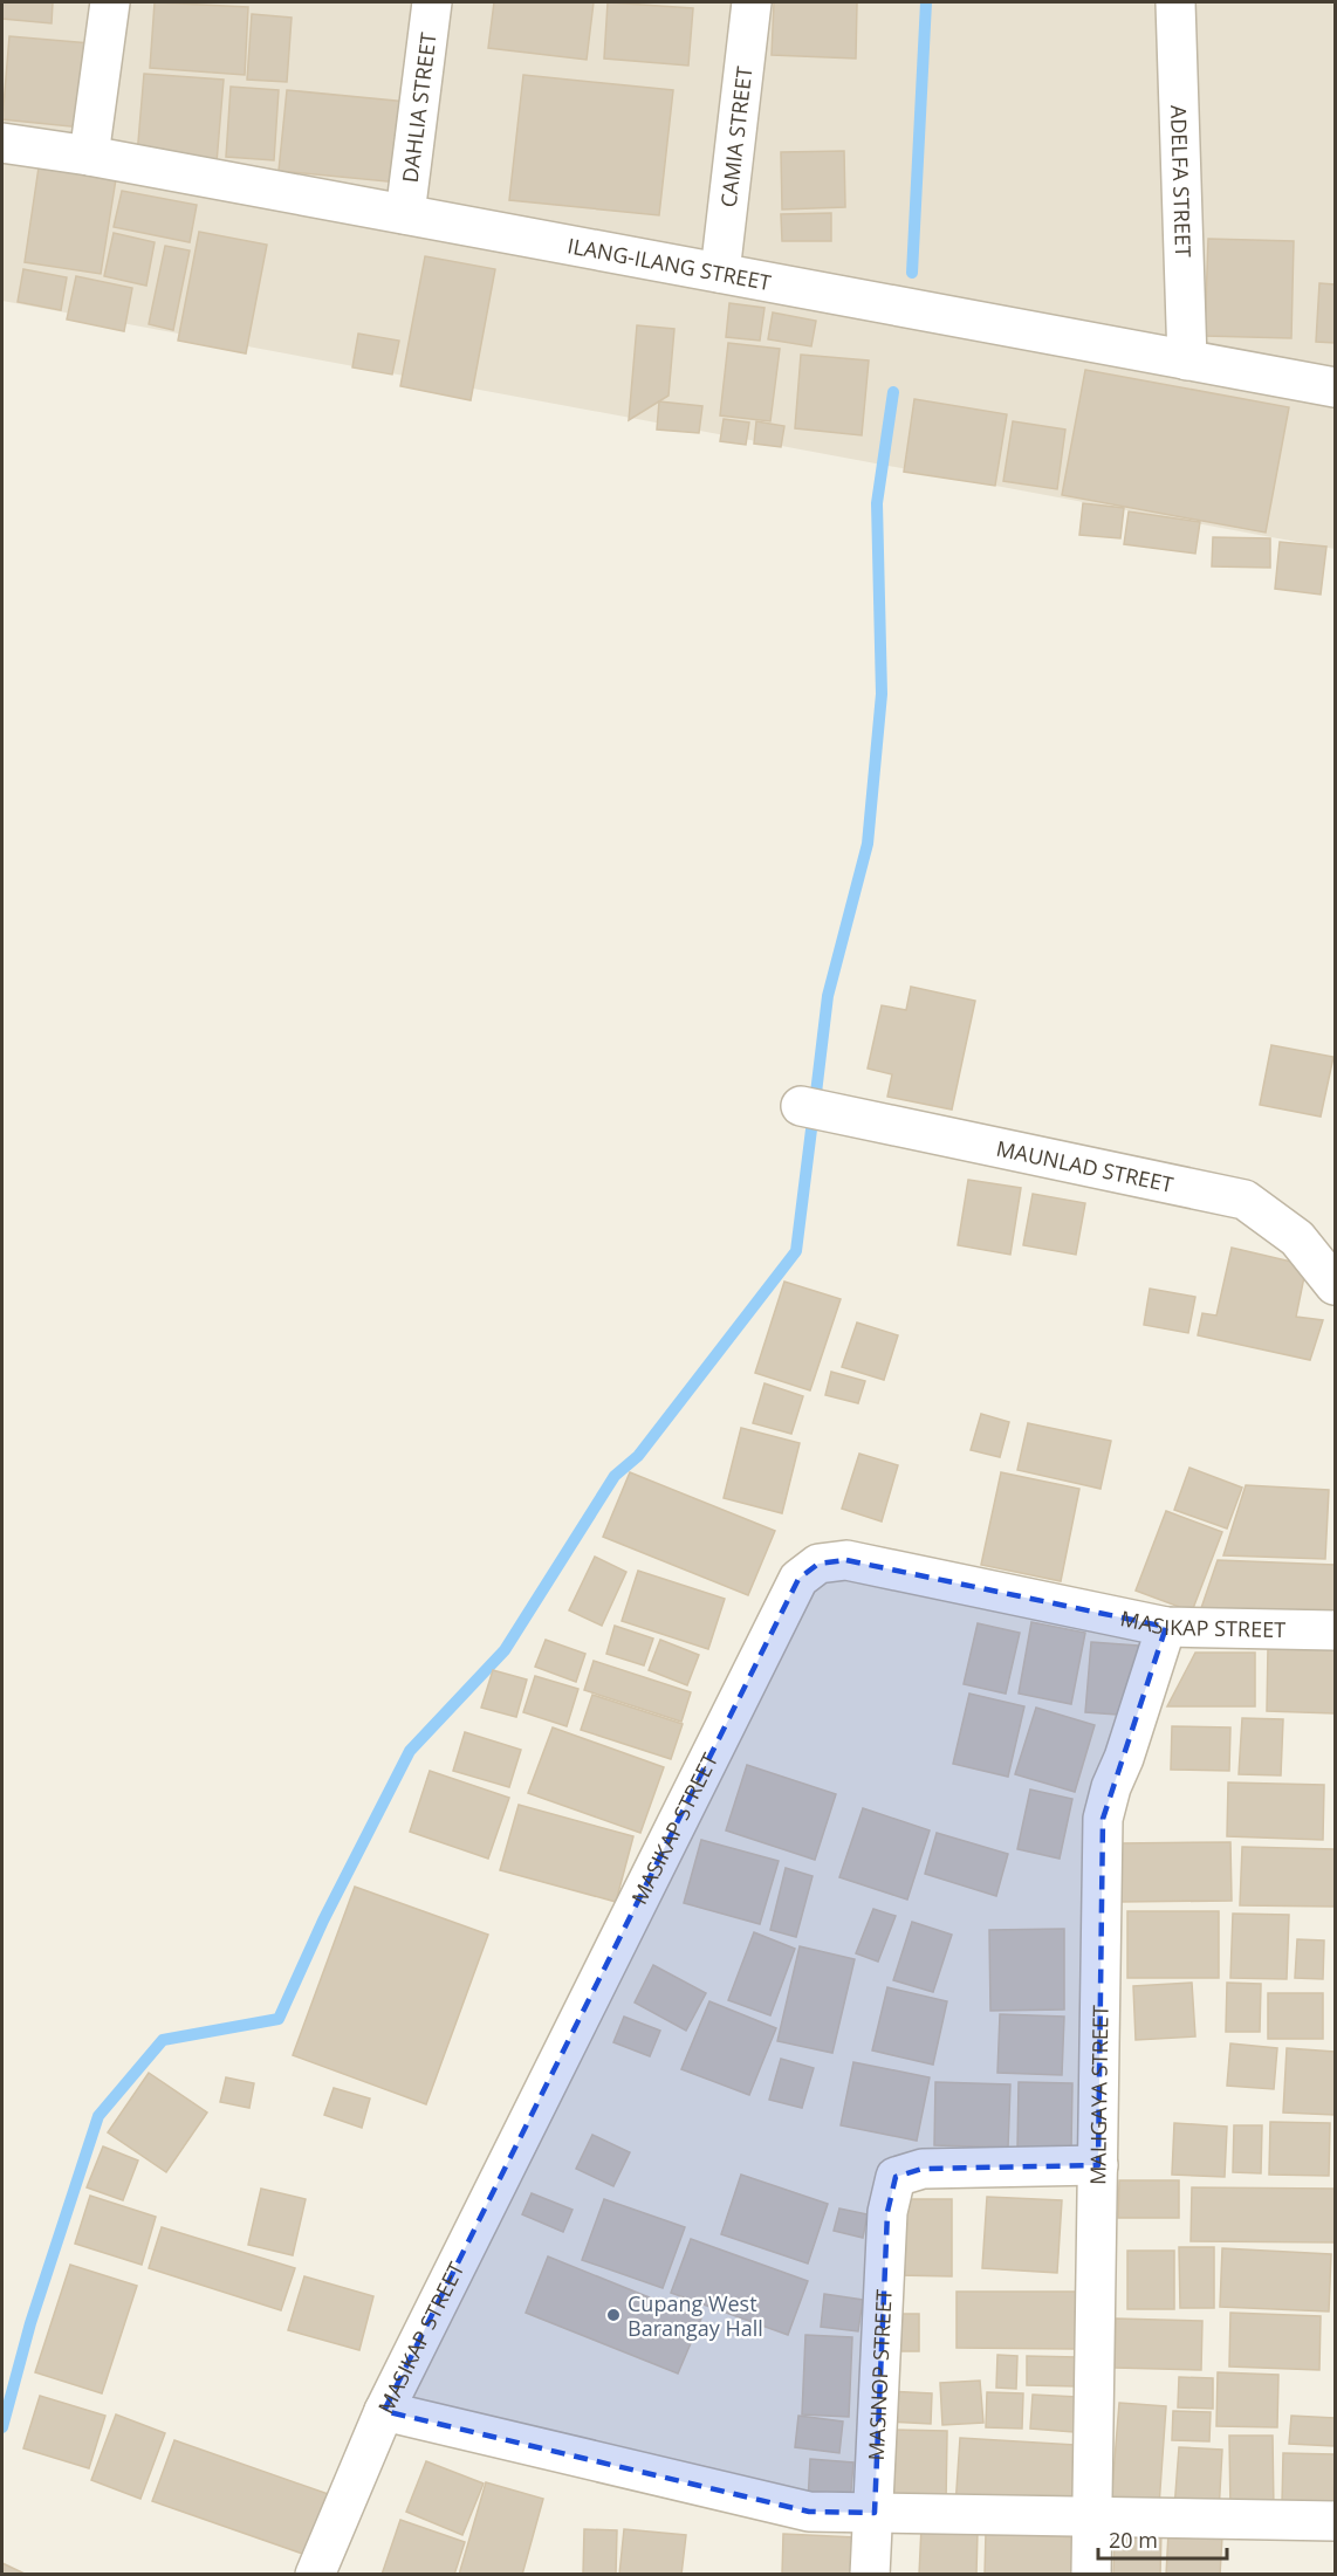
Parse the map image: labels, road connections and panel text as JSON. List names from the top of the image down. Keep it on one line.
{"streets":{"street":["DAHLIA STREET","CAMIA STREET","ADELFA STREET","ILANG-ILANG STREET","MAUNLAD STREET","MASIKAP STREET","MALIGAYA STREET","MASINOP STREET"]},"crossings":[["DAHLIA STREET","ILANG-ILANG STREET"],["CAMIA STREET","ILANG-ILANG STREET"],["ADELFA STREET","ILANG-ILANG STREET"],["MASIKAP STREET","MALIGAYA STREET"],["MALIGAYA STREET","MASINOP STREET"]],"places":["Cupang West Barangay Hall"],"scale_bar":"20 m"}
